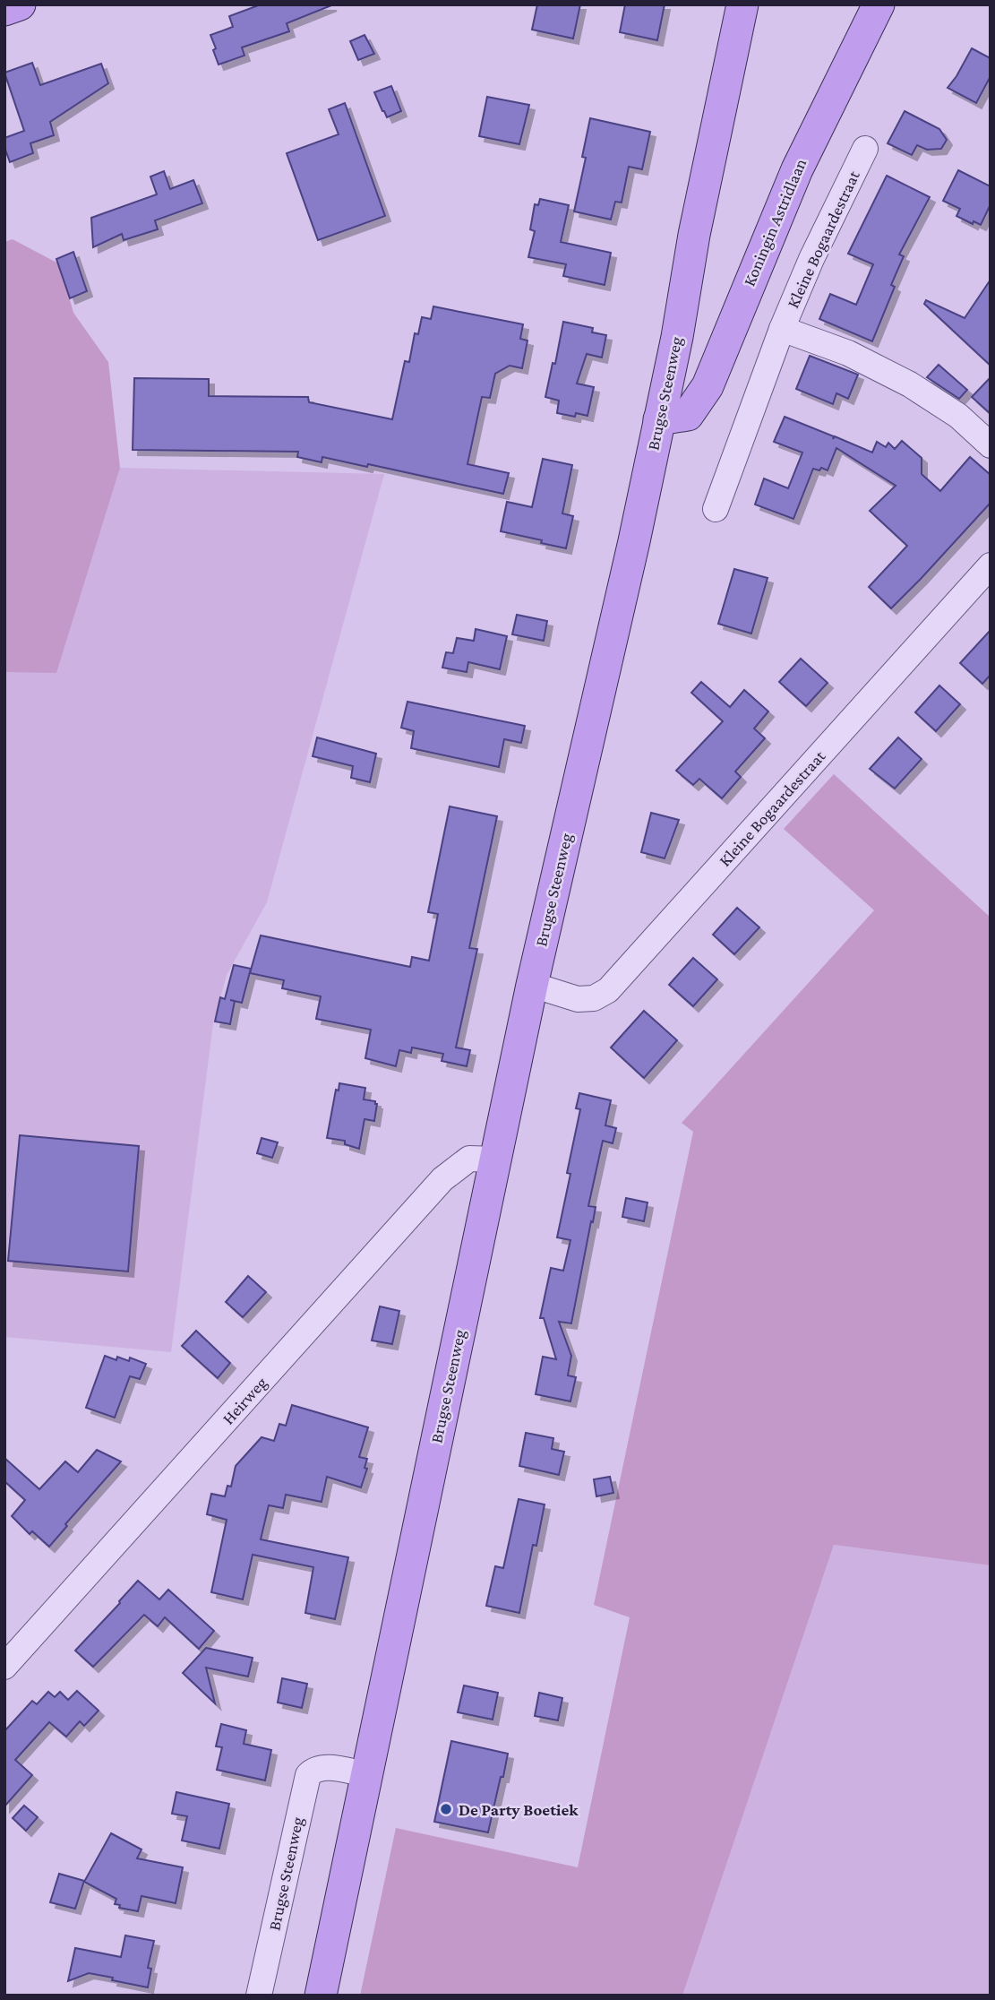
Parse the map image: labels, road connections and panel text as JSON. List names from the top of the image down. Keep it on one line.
{"streets":{"main road":["Koningin Astridlaan","Brugse Steenweg"],"street":["Kleine Bogaardestraat","Heirweg"]},"crossings":[["Koningin Astridlaan","Brugse Steenweg"],["Kleine Bogaardestraat","Brugse Steenweg"],["Brugse Steenweg","Heirweg"]],"places":["De Party Boetiek"]}
